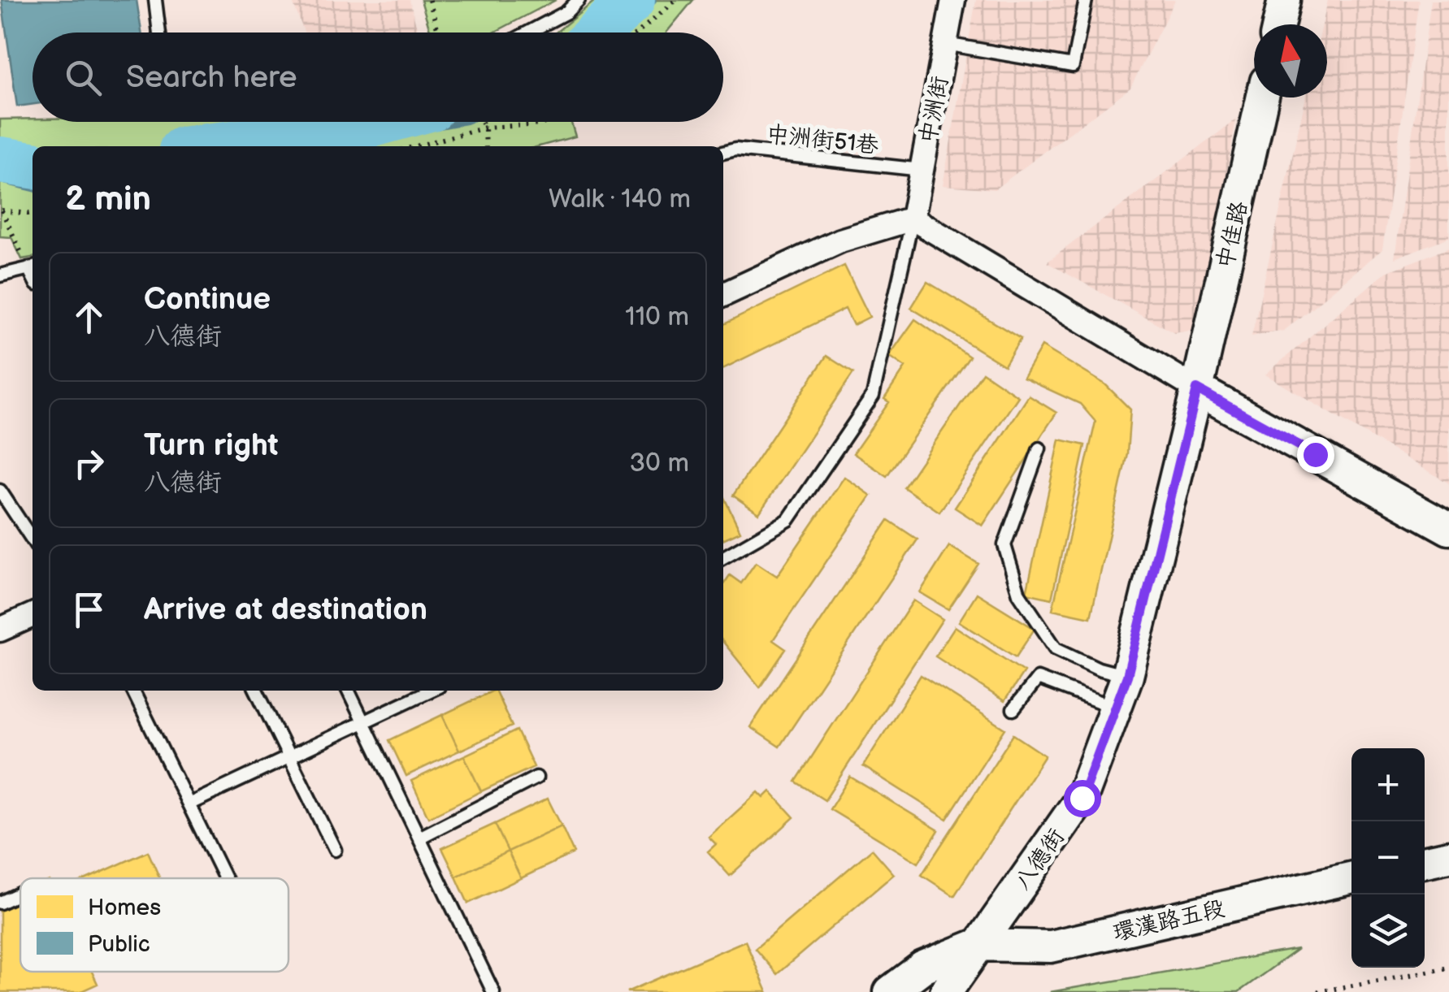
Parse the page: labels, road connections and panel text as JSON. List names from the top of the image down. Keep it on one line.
{"streets":{"street":["中洲街","中佳路","八德街","環漢路五段"],"lane":["中洲街51巷"]},"crossings":[["中洲街","中洲街51巷"],["中佳路","八德街"],["八德街","環漢路五段"]],"legend":["Homes","Public"],"north":"top","page":{"search":"Search here","heading":["2 min","Walk · 140 m"],"list":[["Continue","八德街","110 m"],["Turn right","八德街","30 m"],"Arrive at destination"],"map_buttons":["+","−"]}}
